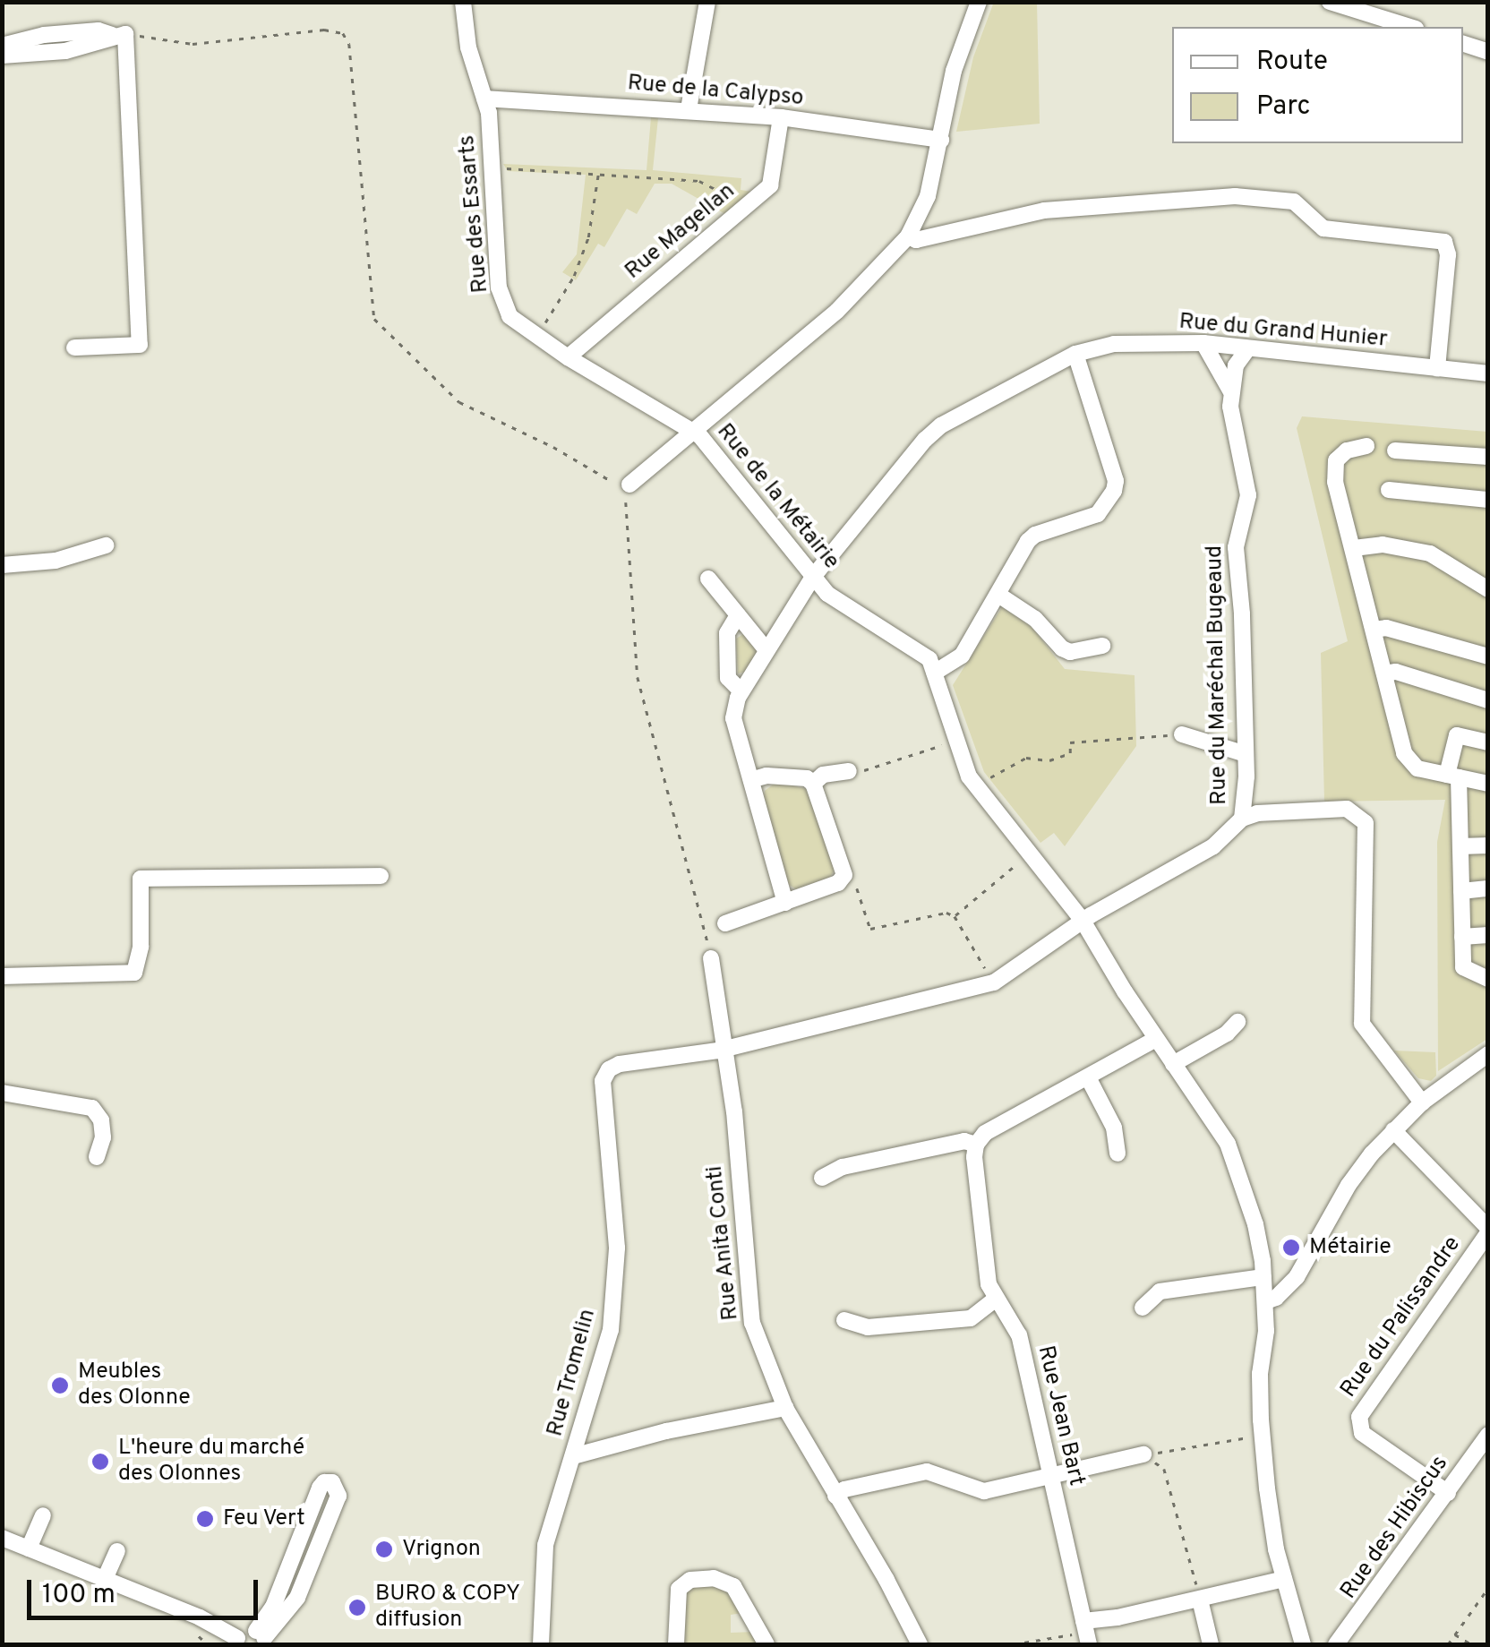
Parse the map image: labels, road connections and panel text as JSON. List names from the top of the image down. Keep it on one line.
{"streets":{"street":["Rue de la Calypso","Rue des Essarts","Rue Magellan","Rue du Grand Hunier","Rue de la Métairie","Rue du Maréchal Bugeaud","Rue Anita Conti","Rue du Palissandre","Rue Tromelin","Rue Jean Bart","Rue des Hibiscus"]},"crossings":[["Rue de la Calypso","Rue des Essarts"],["Rue de la Calypso","Rue Magellan"],["Rue de la Calypso","Rue de la Métairie"],["Rue des Essarts","Rue Magellan"],["Rue des Essarts","Rue de la Métairie"],["Rue du Grand Hunier","Rue de la Métairie"],["Rue du Grand Hunier","Rue du Maréchal Bugeaud"],["Rue de la Métairie","Rue du Maréchal Bugeaud"],["Rue du Maréchal Bugeaud","Rue Anita Conti"],["Rue du Maréchal Bugeaud","Rue Tromelin"],["Rue Anita Conti","Rue Tromelin"],["Rue du Palissandre","Rue des Hibiscus"]],"places":["Métairie","Meubles des Olonne","L'heure du marché des Olonnes","Feu Vert","Vrignon","BURO & COPY diffusion"],"legend":["Route","Parc"],"scale_bar":"100 m"}
